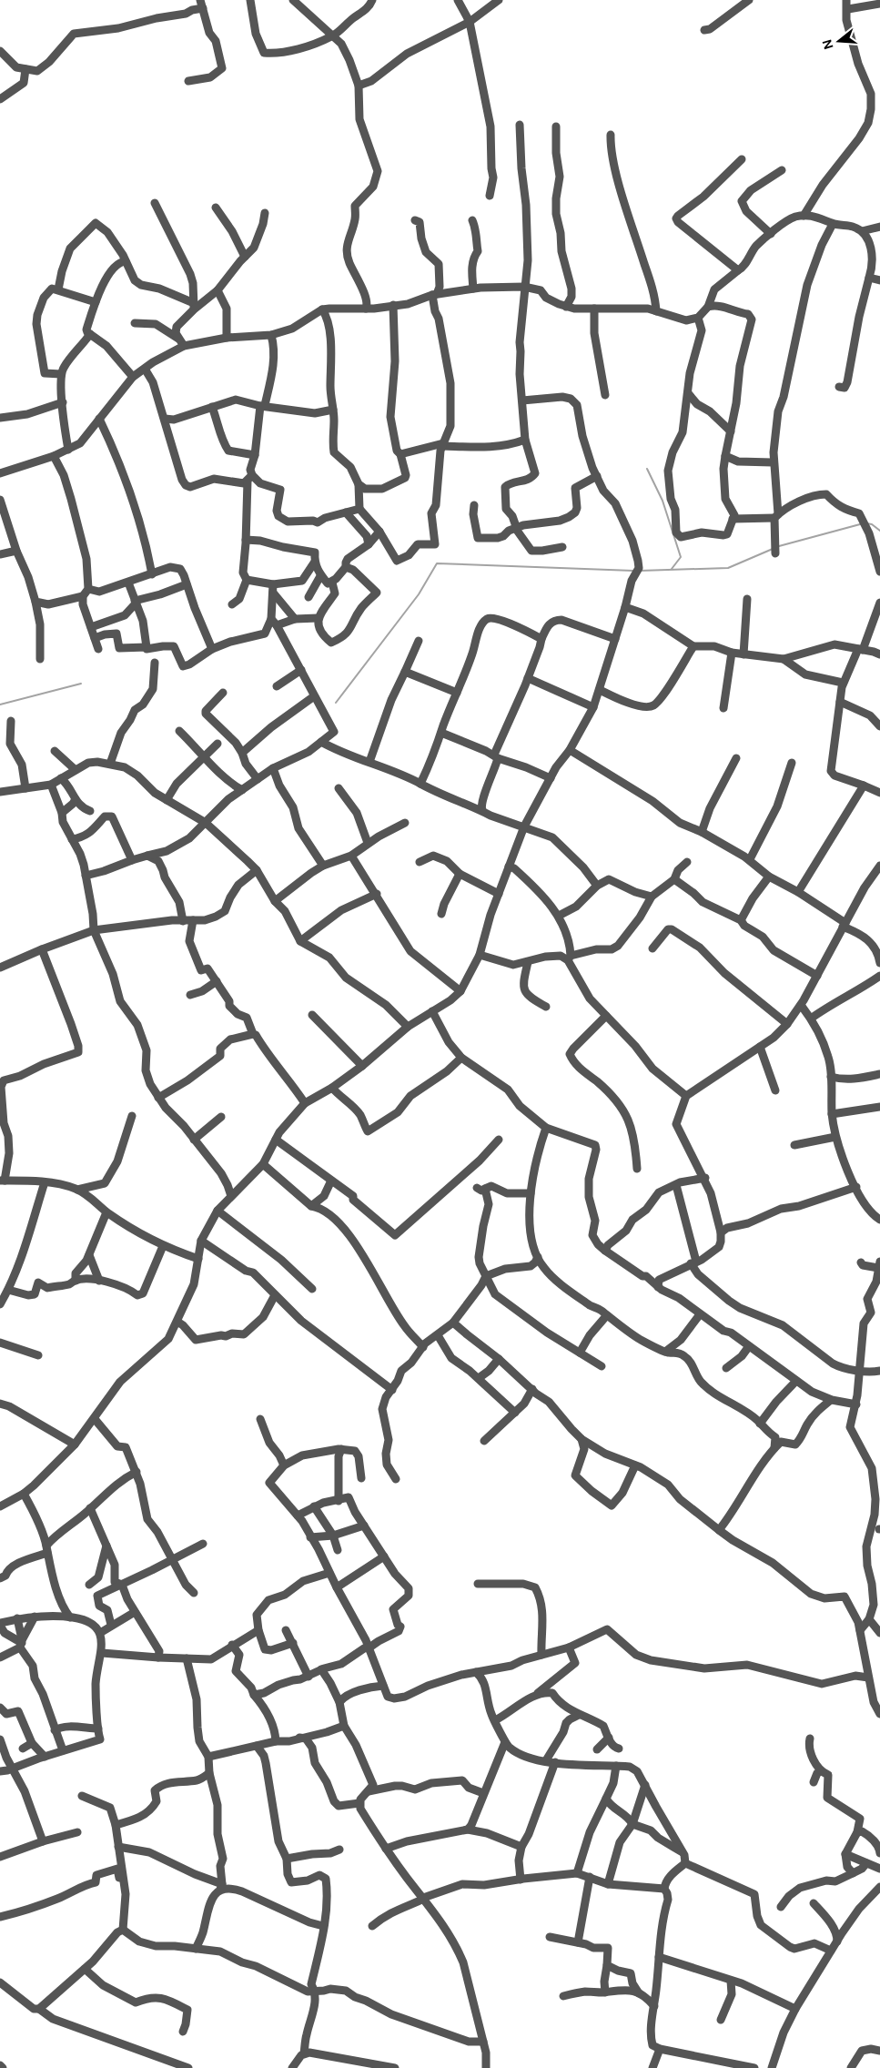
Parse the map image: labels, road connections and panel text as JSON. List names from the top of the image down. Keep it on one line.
{"north":"left"}
